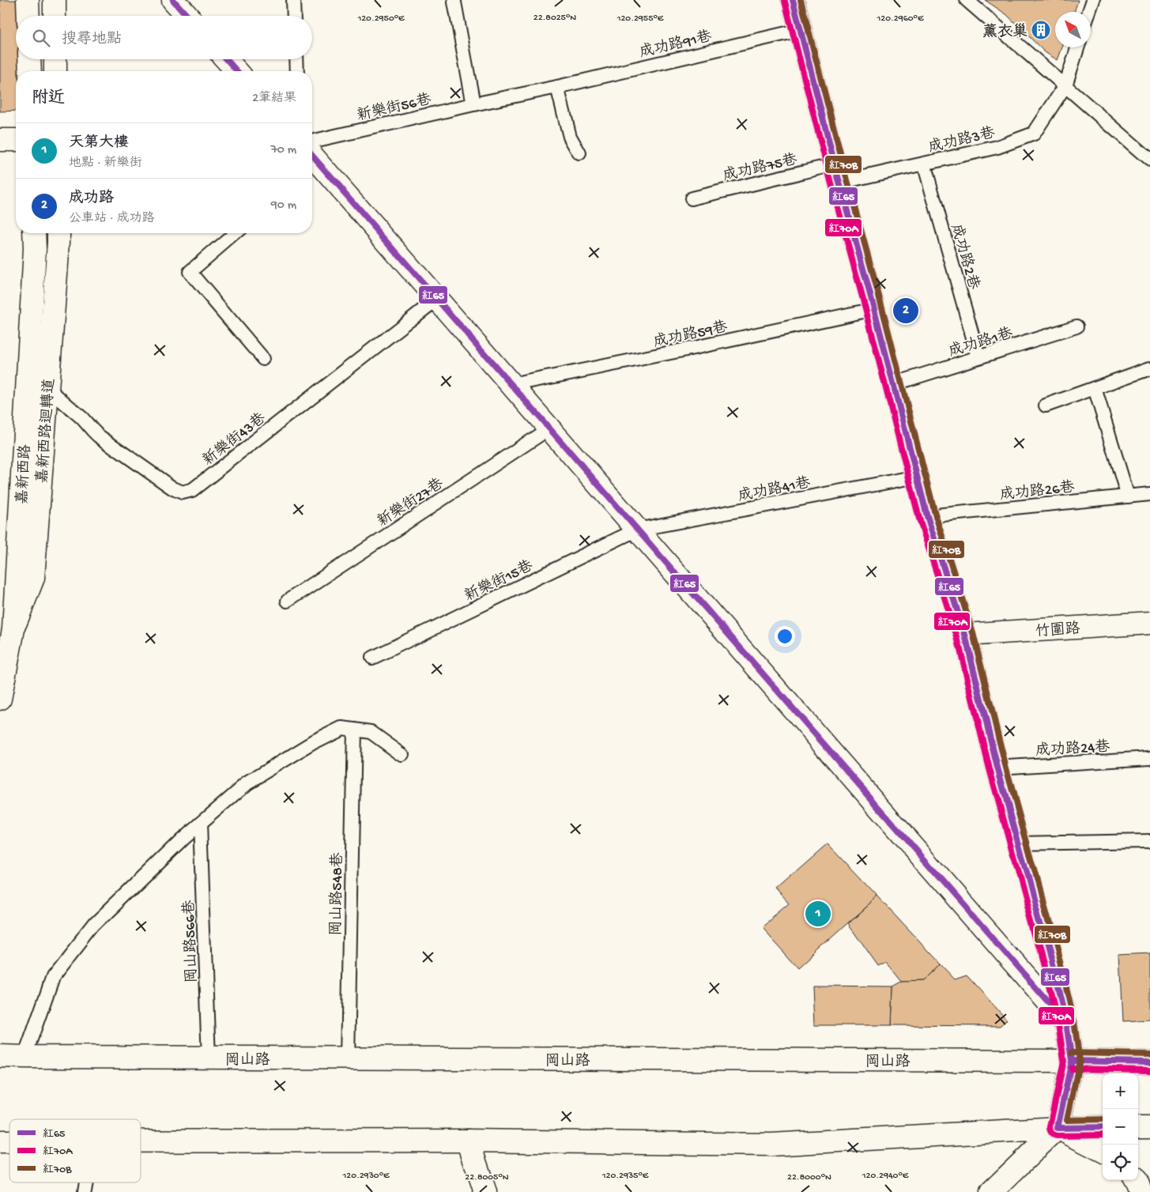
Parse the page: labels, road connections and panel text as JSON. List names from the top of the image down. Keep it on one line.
{"streets":{"main road":["嘉新西路迴轉道","嘉新西路","竹圍路","岡山路"],"lane":["成功路91巷","新樂街56巷","成功路3巷","成功路75巷","成功路2巷","成功路59巷","成功路1巷","新樂街43巷","成功路41巷","成功路26巷","新樂街27巷","新樂街15巷","成功路24巷","岡山路548巷","岡山路566巷"]},"crossings":[["成功路91巷","新樂街56巷"],["成功路3巷","成功路75巷"],["成功路3巷","成功路2巷"],["成功路2巷","成功路1巷"],["嘉新西路迴轉道","新樂街43巷"],["嘉新西路迴轉道","嘉新西路"],["成功路41巷","新樂街15巷"],["岡山路548巷","岡山路"],["岡山路566巷","岡山路"]],"places":{"building":["薰衣巢"]},"lines":["transit line 紅65","transit line 紅70B","transit line 紅70A"],"legend":["紅65","紅70A","紅70B"],"north":"top left","page":{"search":"搜尋地點","heading":["附近","2筆結果"],"list":[{"mark":"1","name":"天第大樓","note":"地點 · 新樂街","value":"70 m"},{"mark":"2","name":"成功路","note":"公車站 · 成功路","value":"90 m"}],"pins":["2","1"],"map_buttons":["+","−"]},"coordinates":["22.8025°N","120.2950°E","120.2955°E","120.2960°E","120.2930°E","120.2935°E","120.2940°E","22.8005°N","22.8000°N"]}
